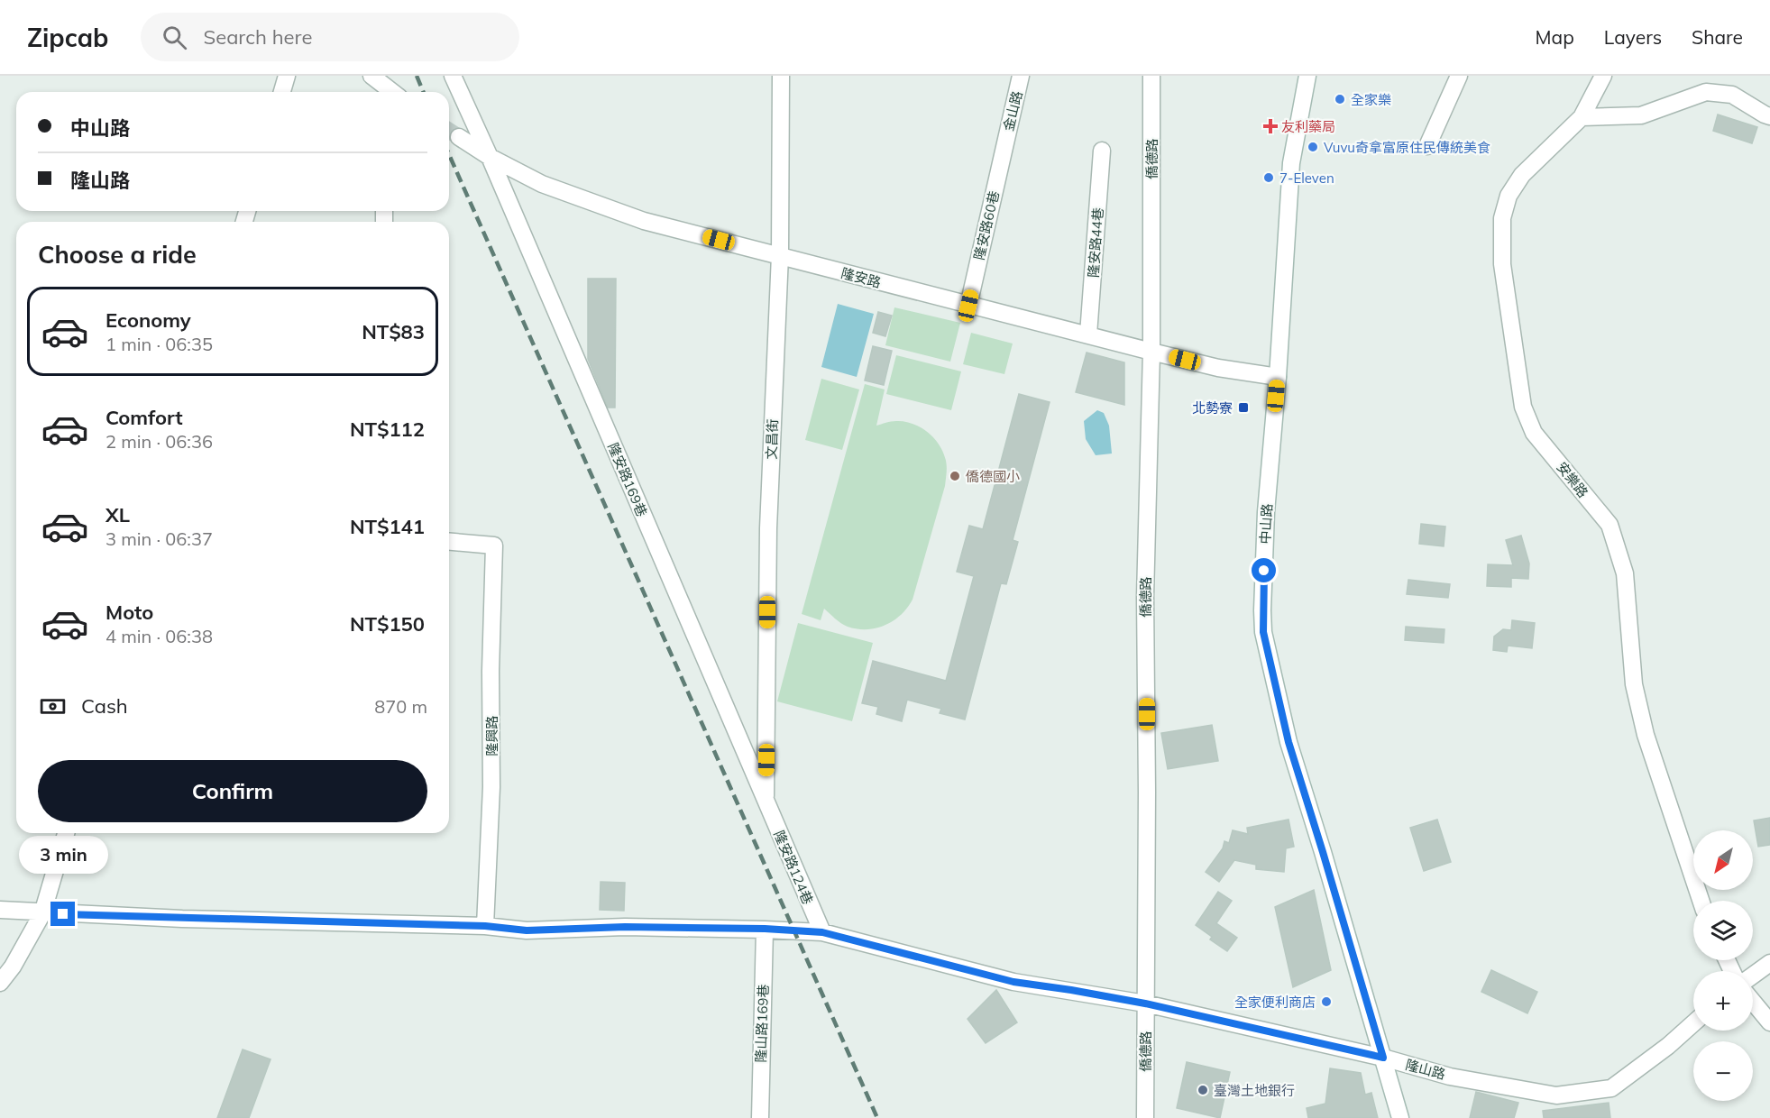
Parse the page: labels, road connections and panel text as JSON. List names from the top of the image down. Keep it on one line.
{"streets":{"street":["金山路","僑德路","隆安路60巷","隆安路44巷","隆安路","文昌街","隆安路169巷","安樂路","中山路","隆興路","隆安路124巷","隆山路169巷","隆山路"]},"crossings":[["金山路","隆安路60巷"],["僑德路","隆安路"],["僑德路","隆山路"],["隆安路60巷","隆安路"],["隆安路44巷","隆安路"],["隆安路","文昌街"],["隆安路","隆安路169巷"],["隆安路","中山路"],["文昌街","隆安路169巷"],["文昌街","隆安路124巷"],["隆安路169巷","隆安路124巷"],["中山路","隆山路"],["隆興路","隆山路"],["隆安路124巷","隆山路"],["隆山路169巷","隆山路"]],"places":{"other":["全家樂","Vuvu奇拿富原住民傳統美食","7-Eleven","僑德國小","全家便利商店","臺灣土地銀行"],"health":["友利藥局"],"transit":["北勢寮"]},"north":"bottom left","page":{"header":"Zipcab","search":"Search here","nav":["Map","Layers","Share"],"banner":["中山路","隆山路"],"heading":"Choose a ride","list":[{"name":"Economy","note":"1 min · 06:35","value":"NT$83"},{"name":"Comfort","note":"2 min · 06:36","value":"NT$112"},{"name":"XL","note":"3 min · 06:37","value":"NT$141"},{"name":"Moto","note":"4 min · 06:38","value":"NT$150"}],"pay":["Cash","870 m"],"buttons":"Confirm","map_buttons":["+","−"],"bubble":"3 min"}}
